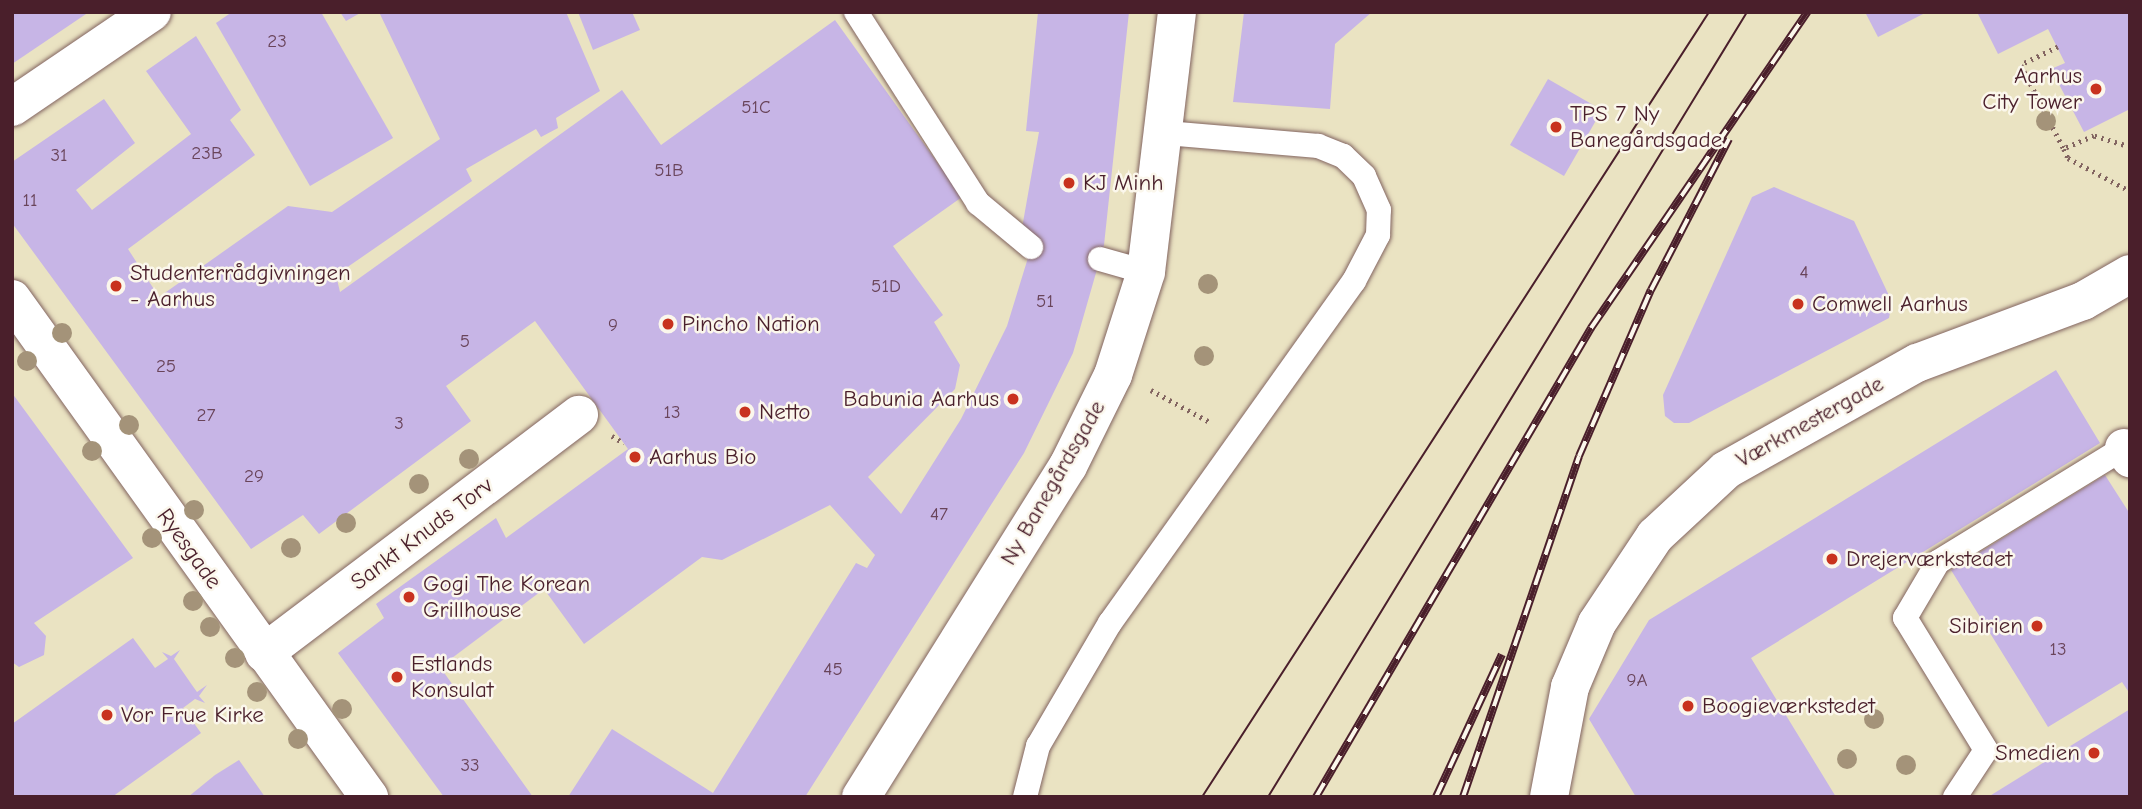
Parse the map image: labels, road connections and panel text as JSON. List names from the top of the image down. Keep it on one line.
{"streets":{"street":["Værkmestergade","Ny Banegårdsgade","Sankt Knuds Torv","Ryesgade"]},"crossings":[["Sankt Knuds Torv","Ryesgade"]],"places":["Aarhus City Tower","TPS 7 Ny Banegårdsgade","KJ Minh","Studenterrådgivningen - Aarhus","Comwell Aarhus","Pincho Nation","Babunia Aarhus","Netto","Aarhus Bio","Drejerværkstedet","Gogi The Korean Grillhouse","Sibirien","Estlands Konsulat","Boogieværkstedet","Vor Frue Kirke","Smedien"],"house_numbers":["23","51C","23B","31","51B","11","4","51D","51","9","5","25","13","27","3","29","47","13","45","9A","33"]}
